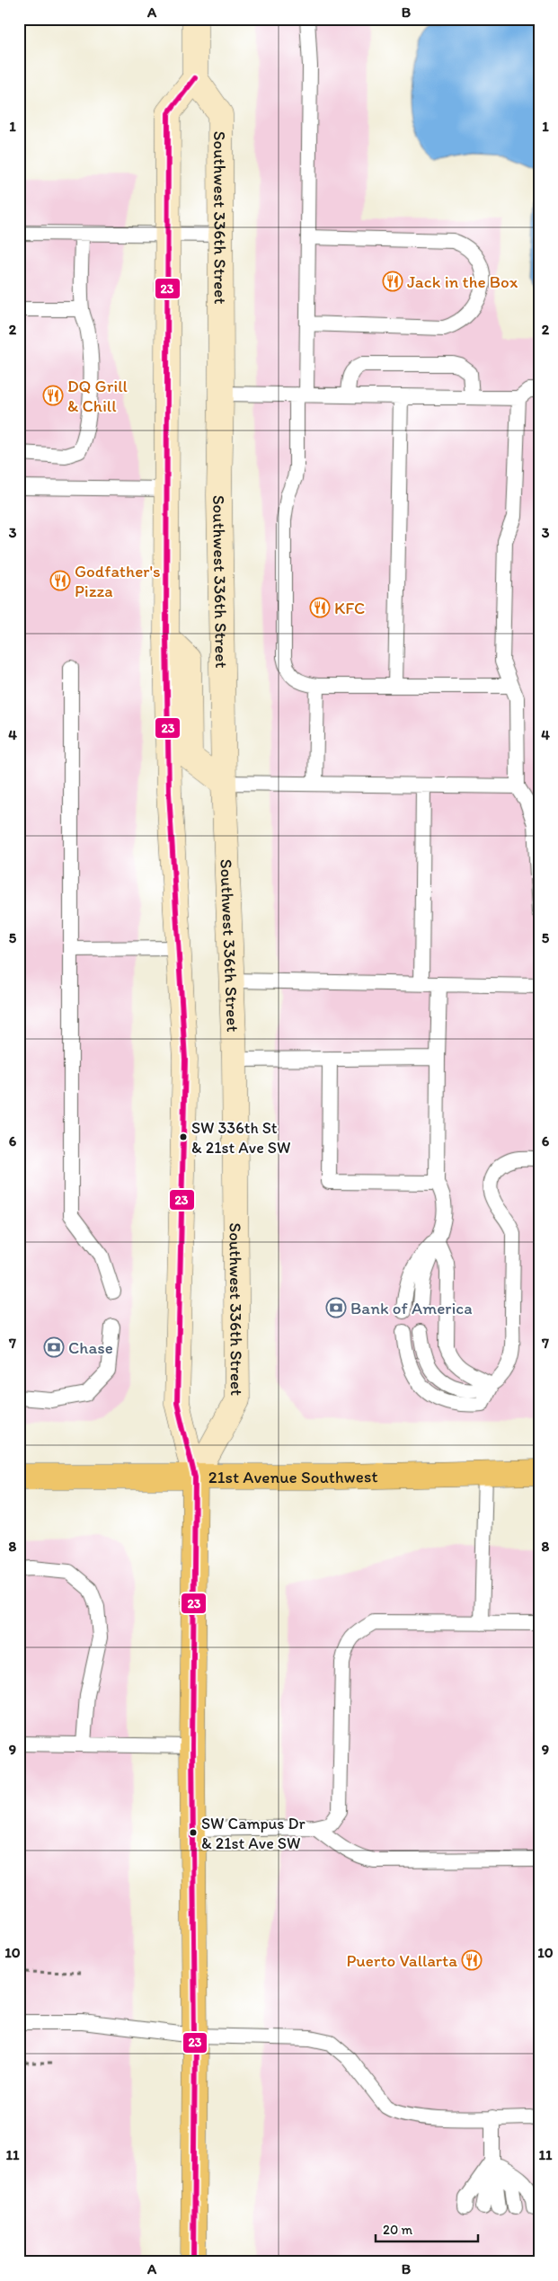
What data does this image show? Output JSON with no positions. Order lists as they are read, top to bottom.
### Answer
{
  "streets": {
    "main road": ["Southwest 336th Street", "21st Avenue Southwest"]
  },
  "crossings": [
    ["Southwest 336th Street", "21st Avenue Southwest"]
  ],
  "places": {
    "restaurant": [
      "Jack in the Box",
      "DQ Grill & Chill",
      "Godfather's Pizza",
      "KFC",
      "Puerto Vallarta"
    ],
    "other": ["SW 336th St & 21st Ave SW", "SW Campus Dr & 21st Ave SW"],
    "bank": ["Bank of America", "Chase"]
  },
  "lines": ["transit line 23"],
  "scale_bar": "20 m",
  "grid": {
    "columns": ["A", "B"],
    "rows": [
      "1",
      "2",
      "3",
      "4",
      "5",
      "6",
      "7",
      "8",
      "9",
      "10",
      "11"
    ]
  }
}
